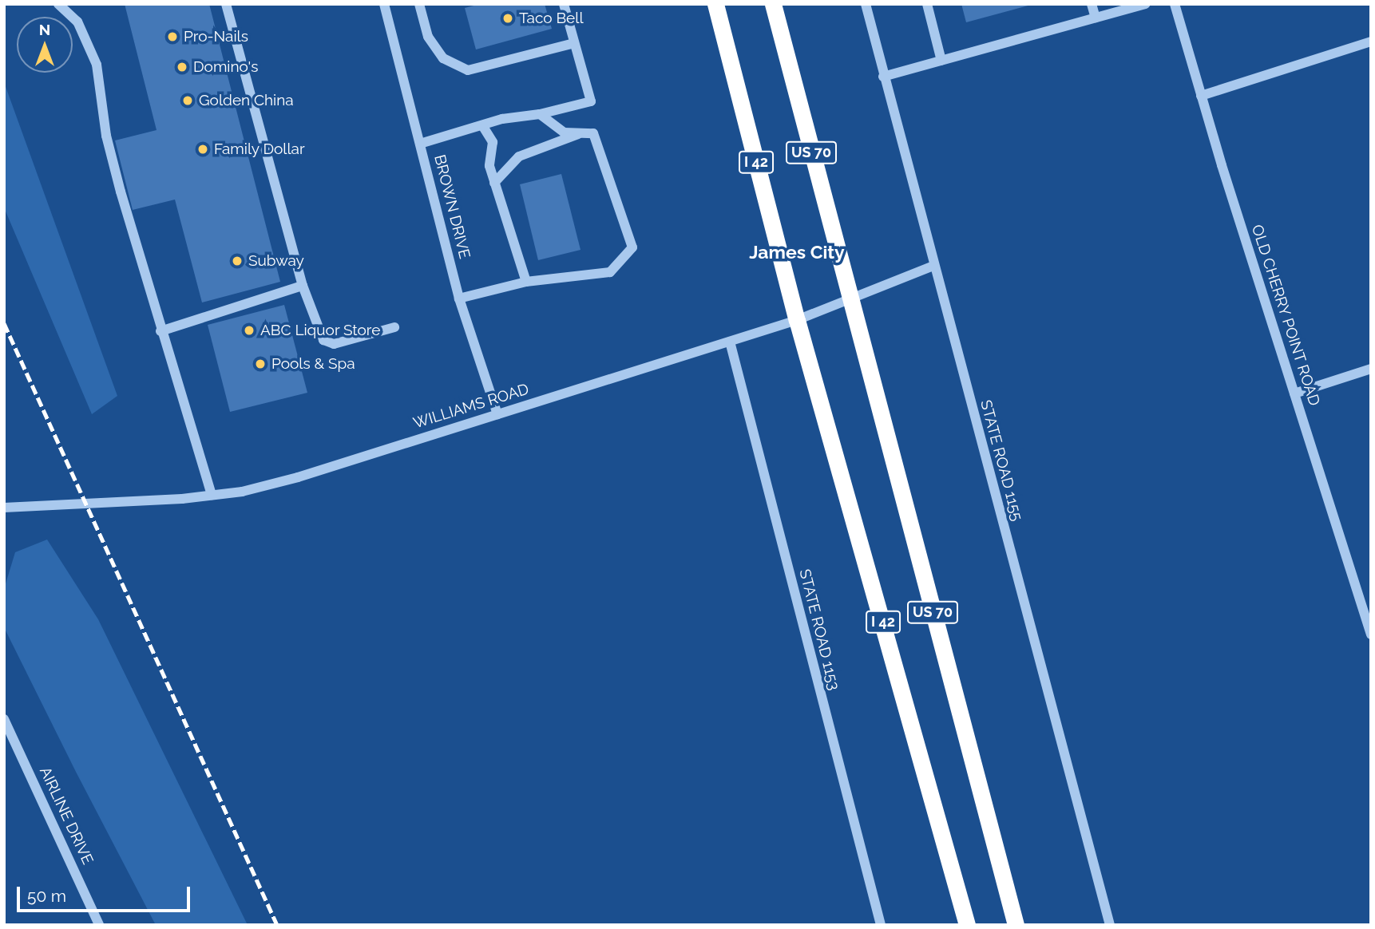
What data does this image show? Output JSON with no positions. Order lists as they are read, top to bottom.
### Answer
{
  "streets": {
    "highway": ["US 70", "I 42"],
    "street": [
      "BROWN DRIVE",
      "OLD CHERRY POINT ROAD",
      "WILLIAMS ROAD",
      "STATE ROAD 1155",
      "STATE ROAD 1153",
      "AIRLINE DRIVE"
    ]
  },
  "crossings": [
    ["US 70", "WILLIAMS ROAD"],
    ["I 42", "WILLIAMS ROAD"],
    ["BROWN DRIVE", "WILLIAMS ROAD"],
    ["WILLIAMS ROAD", "STATE ROAD 1155"],
    ["WILLIAMS ROAD", "STATE ROAD 1153"]
  ],
  "districts": ["James City"],
  "places": [
    "Taco Bell",
    "Pro-Nails",
    "Domino's",
    "Golden China",
    "Family Dollar",
    "Subway",
    "ABC Liquor Store",
    "Pools & Spa"
  ],
  "scale_bar": "50 m",
  "north": "top"
}
